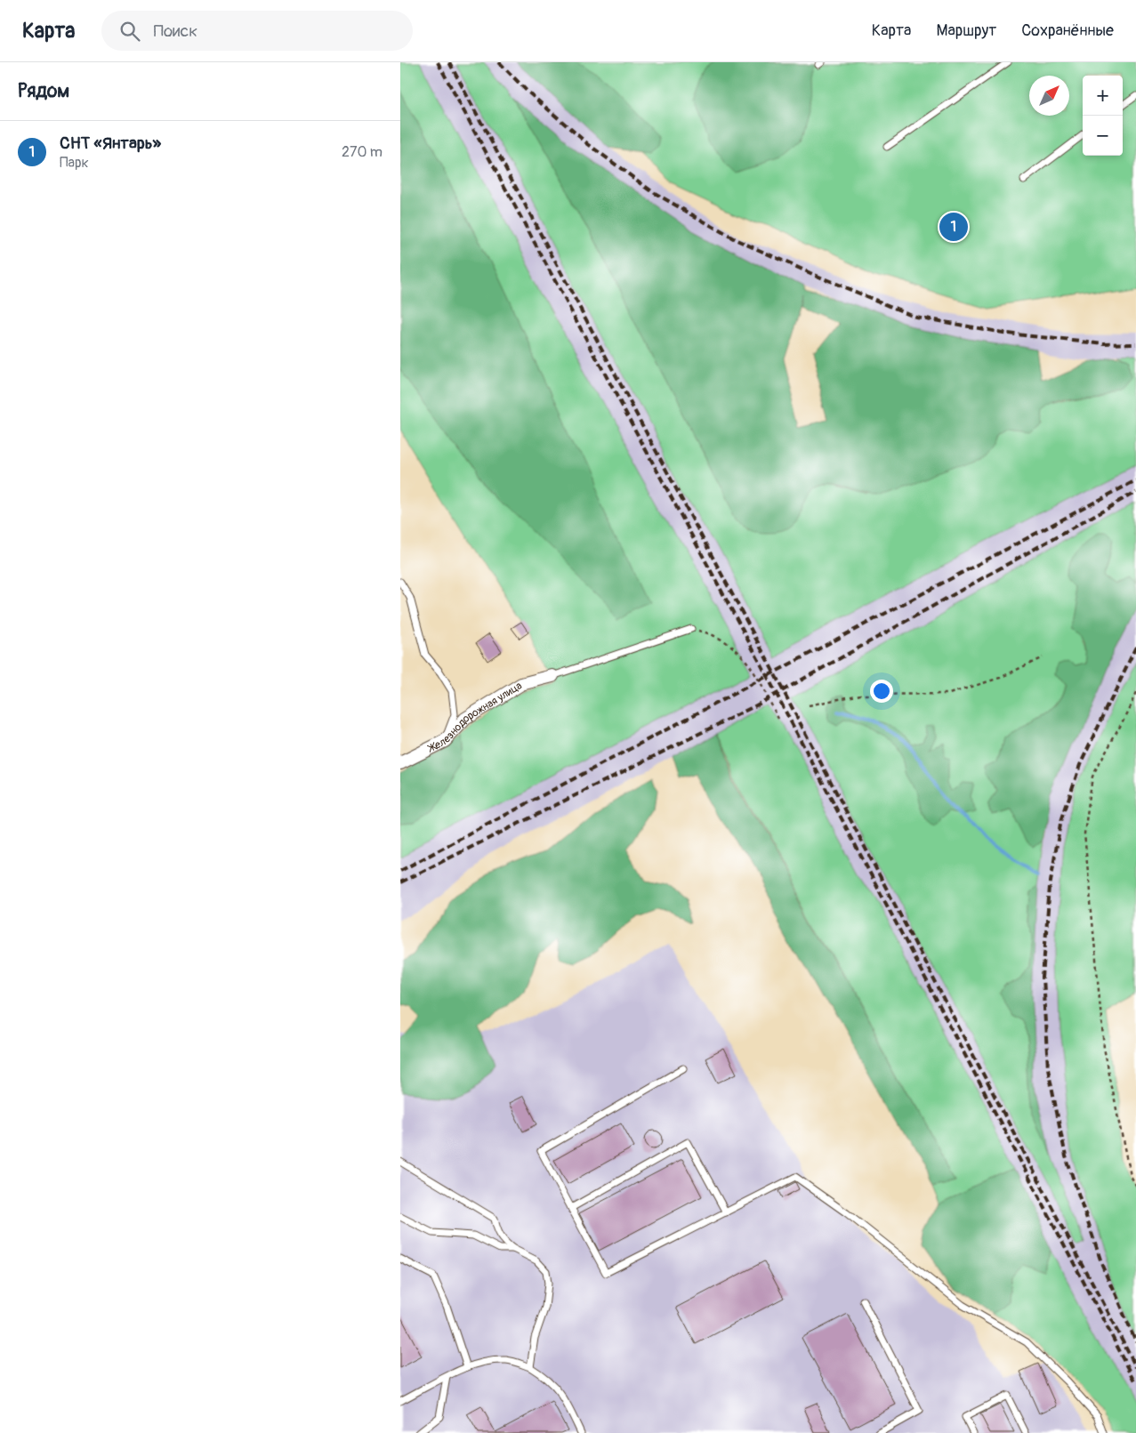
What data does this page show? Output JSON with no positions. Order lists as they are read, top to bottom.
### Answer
{
  "streets": {
    "street": ["Железнодорожная улица"]
  },
  "north": "top right",
  "page": {
    "header": "Карта",
    "search": "Поиск",
    "nav": ["Карта", "Маршрут", "Сохранённые"],
    "heading": "Рядом",
    "map_buttons": ["+", "−"],
    "list": [
      {
        "mark": "1",
        "name": "СНТ «Янтарь»",
        "note": "Парк",
        "value": "270 m"
      }
    ],
    "pins": "1"
  }
}
